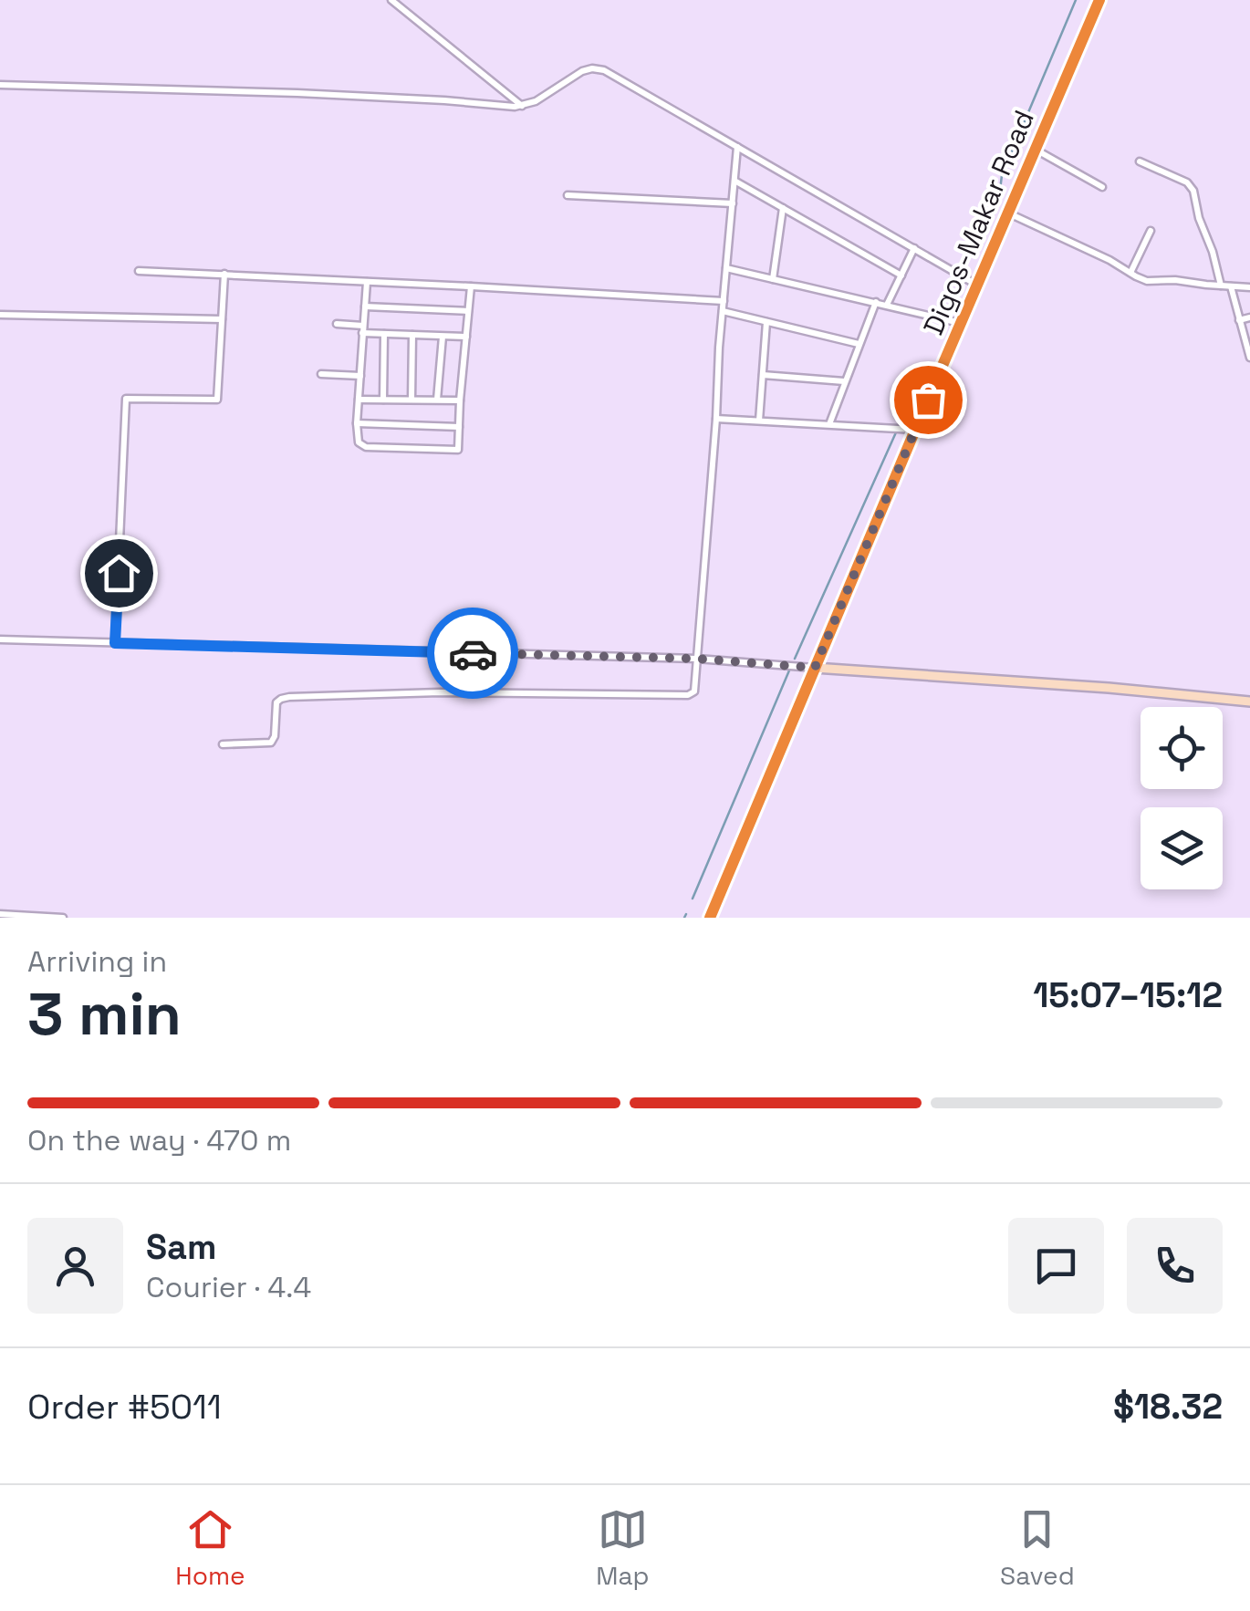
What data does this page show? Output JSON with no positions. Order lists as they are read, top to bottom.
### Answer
{
  "streets": {
    "highway": ["Digos-Makar Road"]
  },
  "page": {
    "heading": ["3 min", "Arriving in", "15:07–15:12"],
    "panel": [
      "Sam",
      "Courier · 4.4",
      "Order #5011",
      "$18.32"
    ],
    "bar": "On the way · 470 m",
    "tabs": ["Home", "Map", "Saved"]
  }
}
